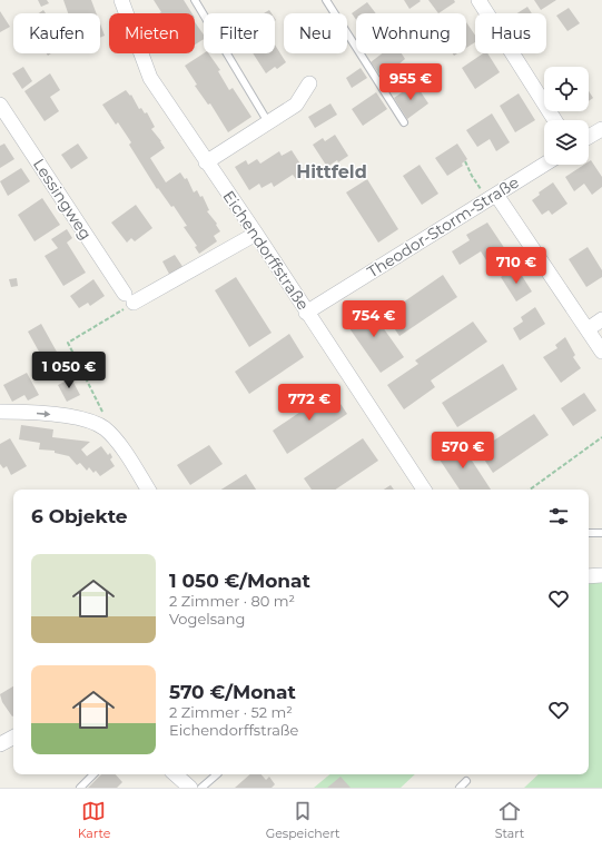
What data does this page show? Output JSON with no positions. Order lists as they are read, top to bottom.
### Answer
{
  "streets": {
    "street": ["Lessingweg", "Theodor-Storm-Straße", "Eichendorffstraße"]
  },
  "crossings": [
    ["Theodor-Storm-Straße", "Eichendorffstraße"]
  ],
  "districts": ["Hittfeld"],
  "page": {
    "chip": [
      "Kaufen",
      "Mieten",
      "Filter",
      "Neu",
      "Wohnung",
      "Haus"
    ],
    "price": [
      "955 €",
      "710 €",
      "754 €",
      "1 050 €",
      "772 €",
      "570 €"
    ],
    "heading": "6 Objekte",
    "list": [
      {
        "name": "1 050 €/Monat",
        "note": "2 Zimmer · 80 m² · Vogelsang"
      },
      {
        "name": "570 €/Monat",
        "note": "2 Zimmer · 52 m² · Eichendorffstraße"
      }
    ],
    "tabs": ["Karte", "Gespeichert", "Start"]
  }
}
